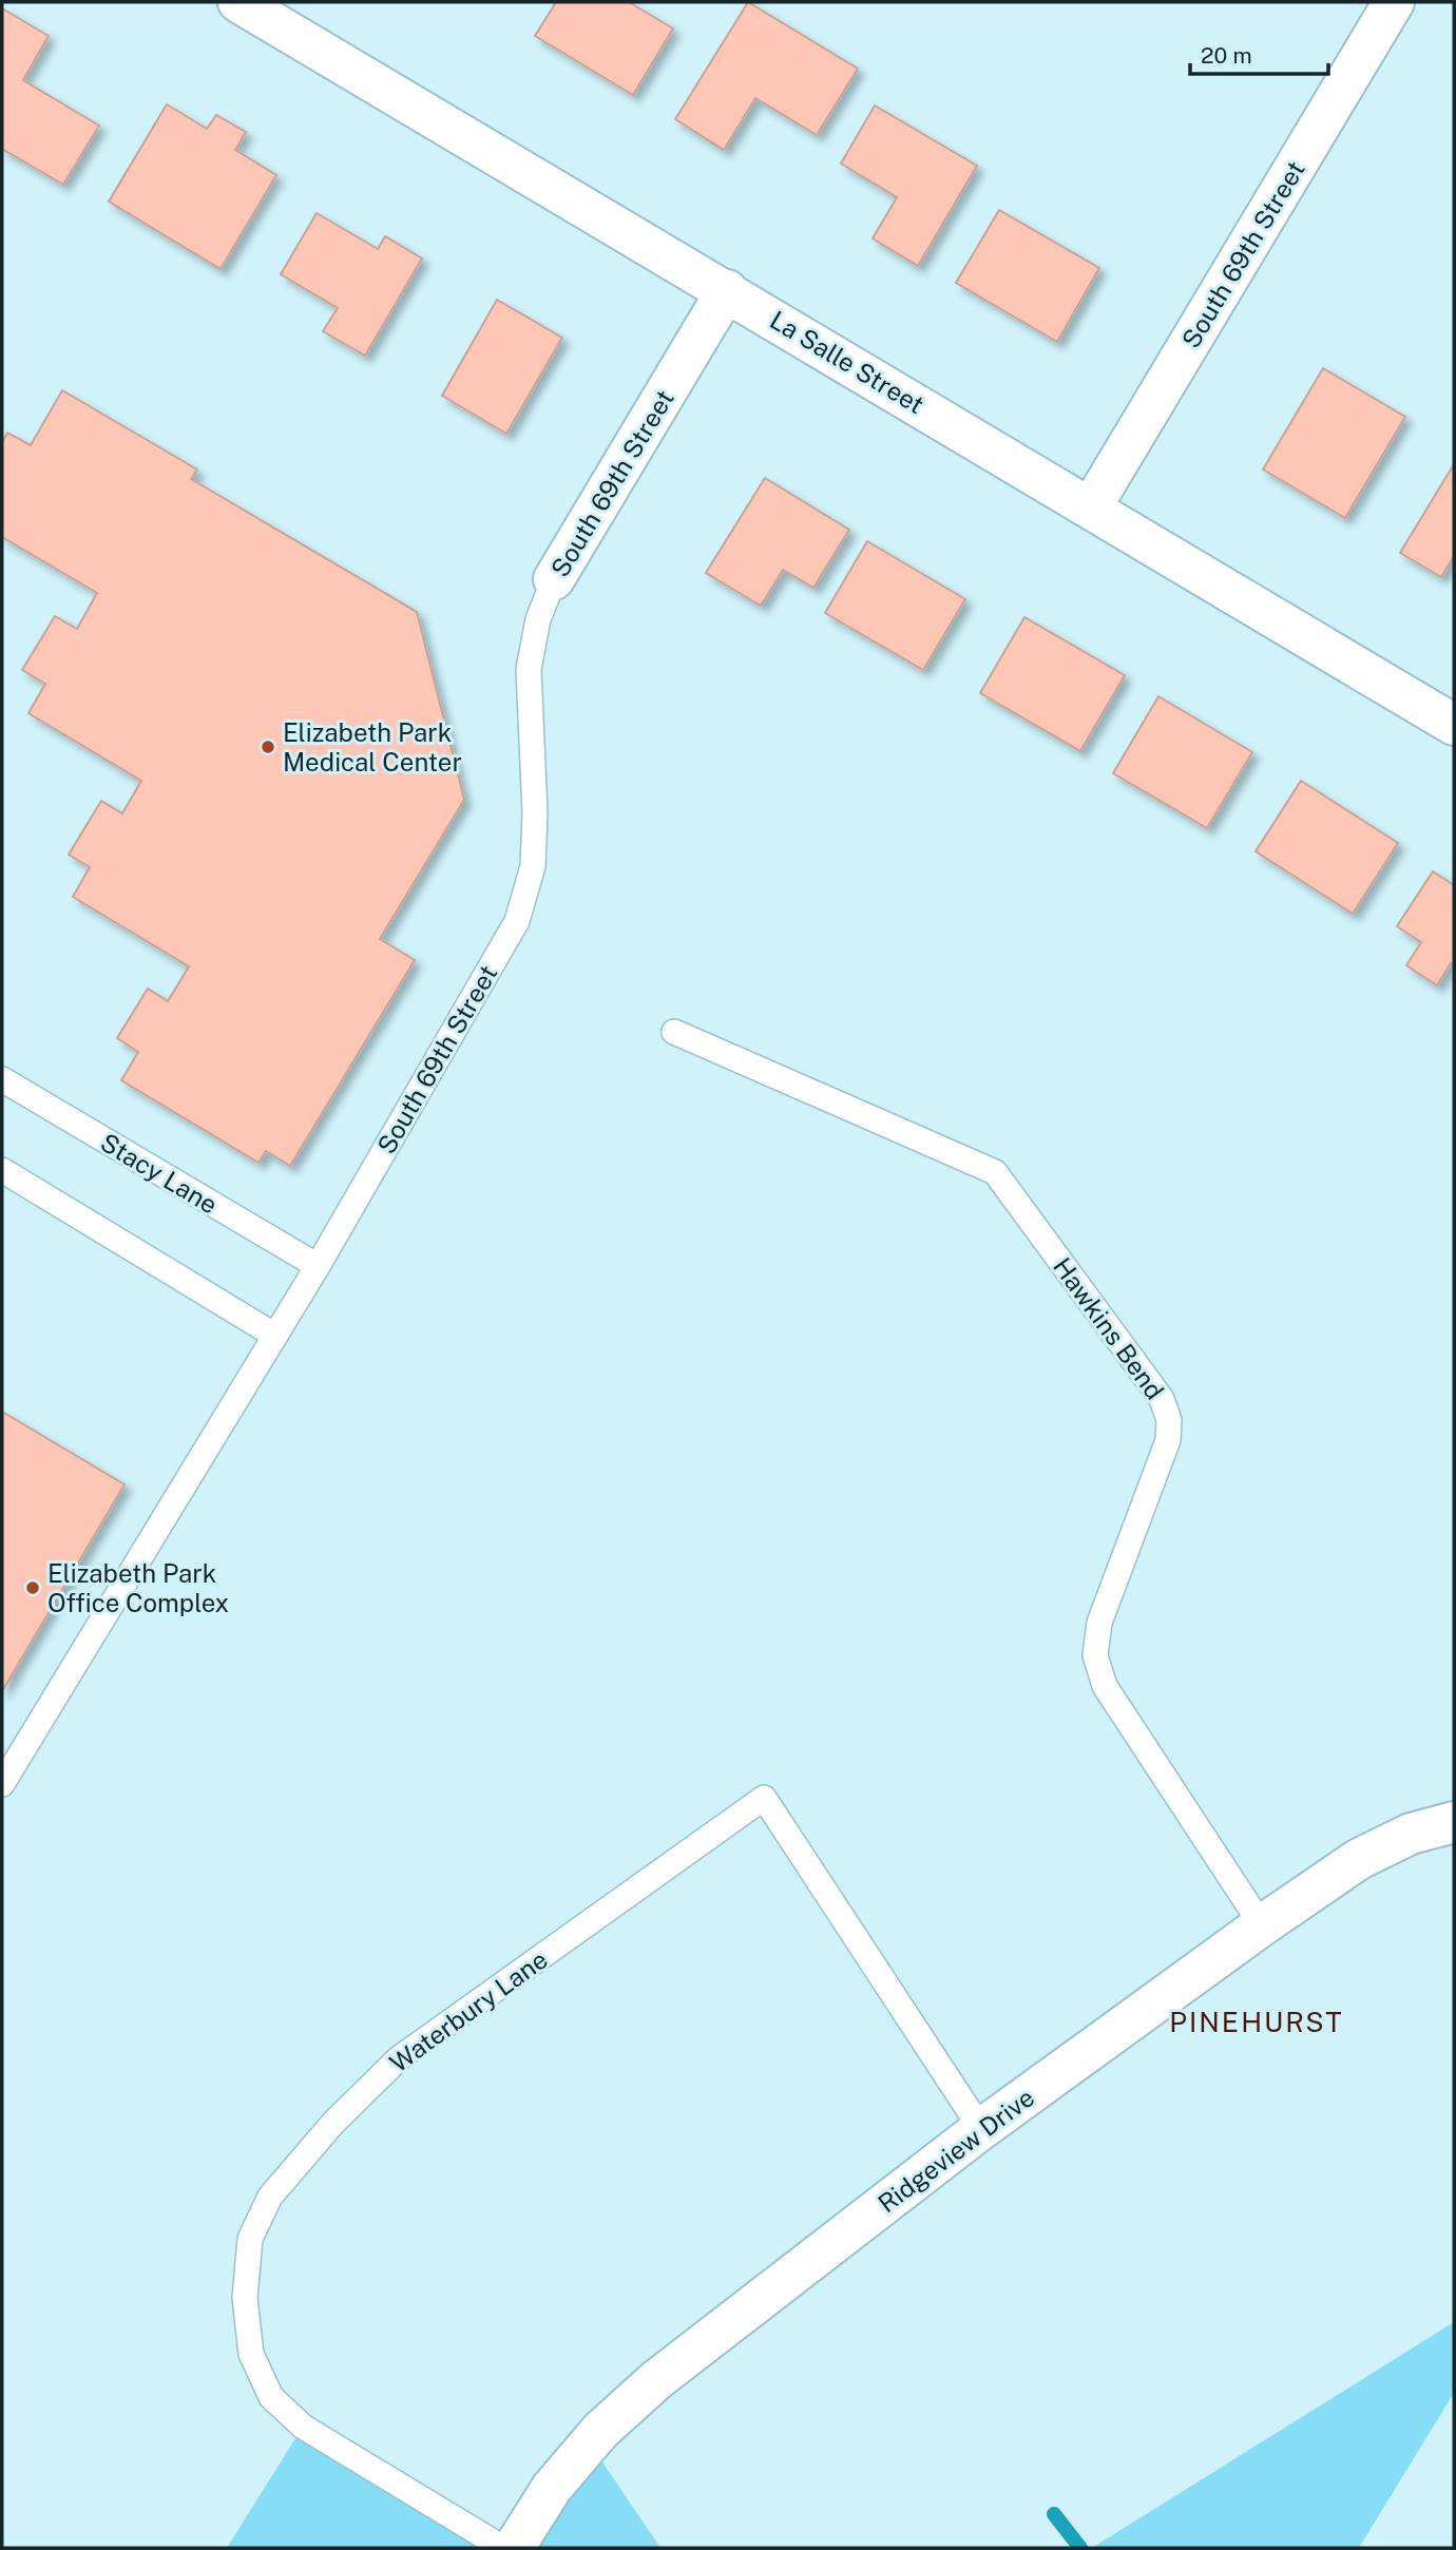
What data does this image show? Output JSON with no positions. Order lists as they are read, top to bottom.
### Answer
{
  "streets": {
    "street": ["South 69th Street", "La Salle Street", "Ridgeview Drive"],
    "lane": ["Stacy Lane", "Hawkins Bend", "Waterbury Lane"]
  },
  "crossings": [
    ["South 69th Street", "La Salle Street"],
    ["South 69th Street", "Stacy Lane"],
    ["Hawkins Bend", "Ridgeview Drive"],
    ["Waterbury Lane", "Ridgeview Drive"]
  ],
  "districts": ["PINEHURST"],
  "places": ["Elizabeth Park Medical Center", "Elizabeth Park Office Complex"],
  "scale_bar": "20 m"
}
